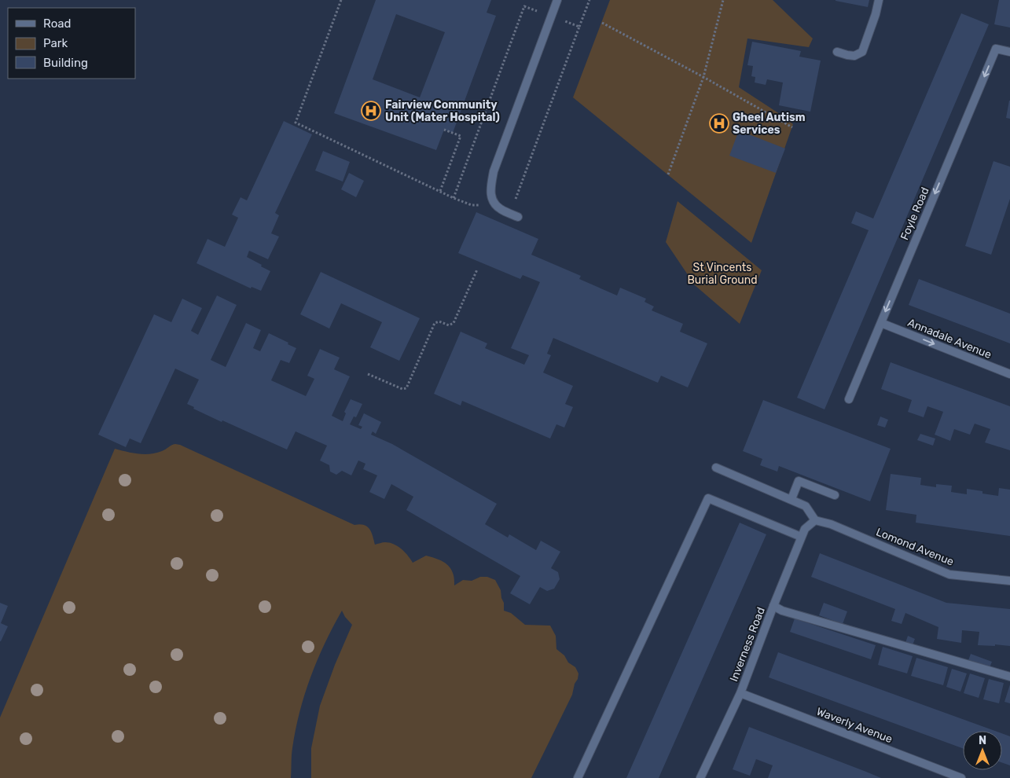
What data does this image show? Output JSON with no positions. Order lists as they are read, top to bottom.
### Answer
{
  "streets": {
    "street": [
      "Foyle Road",
      "Annadale Avenue",
      "Lomond Avenue",
      "Inverness Road",
      "Waverly Avenue"
    ]
  },
  "crossings": [
    ["Foyle Road", "Annadale Avenue"],
    ["Lomond Avenue", "Inverness Road"],
    ["Inverness Road", "Waverly Avenue"]
  ],
  "one_way": ["Foyle Road", "Annadale Avenue"],
  "parks": ["St Vincents Burial Ground"],
  "places": {
    "hospital": ["Fairview Community Unit (Mater Hospital)", "Gheel Autism Services"]
  },
  "legend": ["Road", "Park", "Building"],
  "north": "top"
}
